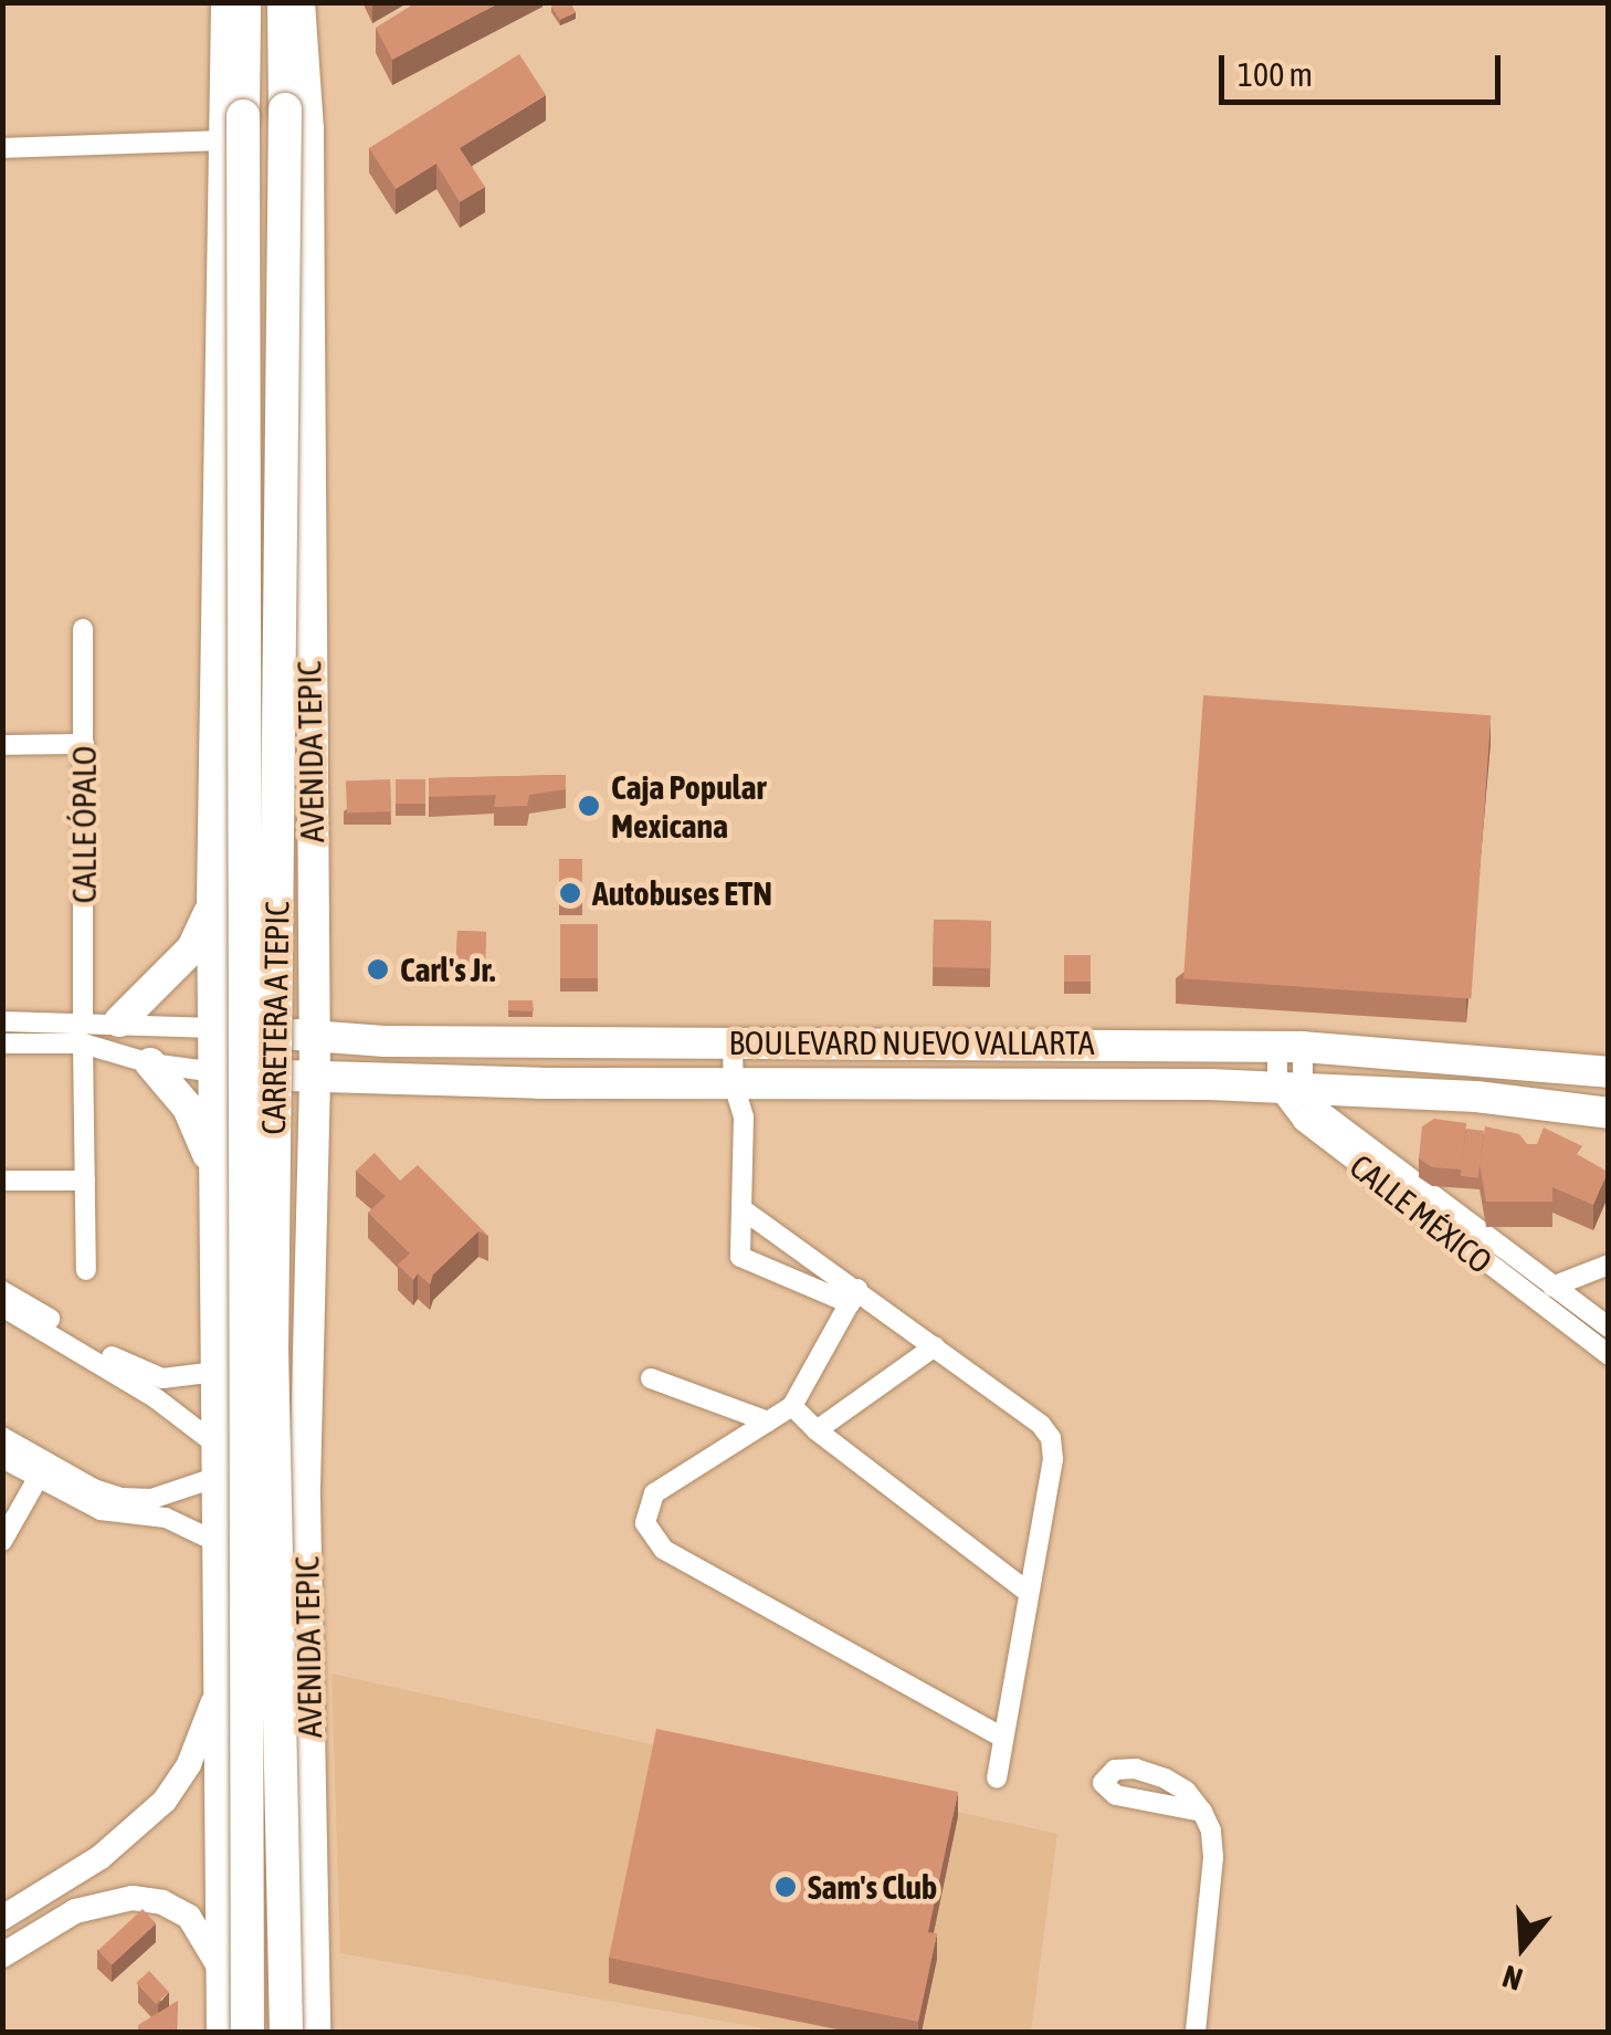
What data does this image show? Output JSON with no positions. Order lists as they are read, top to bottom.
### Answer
{
  "streets": {
    "highway": ["CARRETERA A TEPIC"],
    "main road": ["AVENIDA TEPIC", "BOULEVARD NUEVO VALLARTA"],
    "street": ["CALLE ÓPALO", "CALLE MÉXICO"]
  },
  "crossings": [
    ["AVENIDA TEPIC", "BOULEVARD NUEVO VALLARTA"],
    ["BOULEVARD NUEVO VALLARTA", "CALLE MÉXICO"]
  ],
  "places": [
    "Caja Popular Mexicana",
    "Autobuses ETN",
    "Carl's Jr.",
    "Sam's Club"
  ],
  "scale_bar": "100 m",
  "north": "bottom"
}
